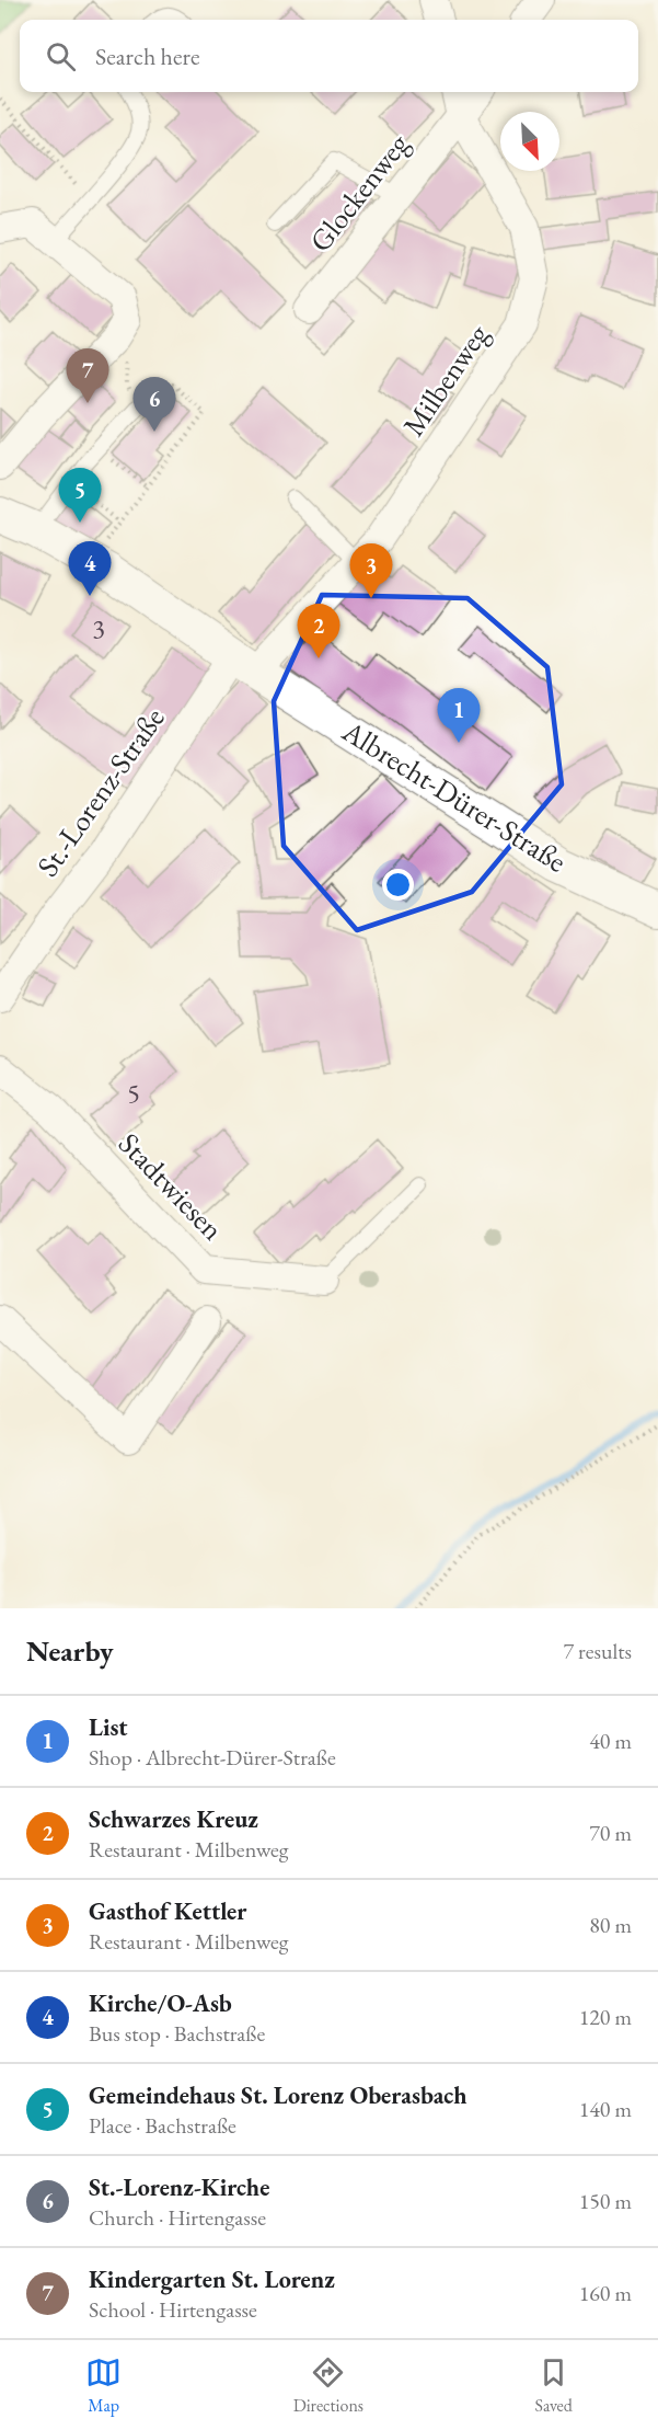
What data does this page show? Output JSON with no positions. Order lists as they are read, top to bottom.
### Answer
{
  "streets": {
    "street": [
      "Glockenweg",
      "Milbenweg",
      "St.-Lorenz-Straße",
      "Albrecht-Dürer-Straße",
      "Stadtwiesen"
    ]
  },
  "crossings": [
    ["Glockenweg", "Milbenweg"],
    ["Milbenweg", "St.-Lorenz-Straße"],
    ["Milbenweg", "Albrecht-Dürer-Straße"],
    ["St.-Lorenz-Straße", "Albrecht-Dürer-Straße"]
  ],
  "house_numbers": ["3", "5"],
  "north": "bottom right",
  "page": {
    "search": "Search here",
    "pins": [
      "7",
      "6",
      "5",
      "4",
      "3",
      "2",
      "1"
    ],
    "heading": ["Nearby", "7 results"],
    "list": [
      {
        "mark": "1",
        "name": "List",
        "note": "Shop · Albrecht-Dürer-Straße",
        "value": "40 m"
      },
      {
        "mark": "2",
        "name": "Schwarzes Kreuz",
        "note": "Restaurant · Milbenweg",
        "value": "70 m"
      },
      {
        "mark": "3",
        "name": "Gasthof Kettler",
        "note": "Restaurant · Milbenweg",
        "value": "80 m"
      },
      {
        "mark": "4",
        "name": "Kirche/O-Asb",
        "note": "Bus stop · Bachstraße",
        "value": "120 m"
      },
      {
        "mark": "5",
        "name": "Gemeindehaus St. Lorenz Oberasbach",
        "note": "Place · Bachstraße",
        "value": "140 m"
      },
      {
        "mark": "6",
        "name": "St.-Lorenz-Kirche",
        "note": "Church · Hirtengasse",
        "value": "150 m"
      },
      {
        "mark": "7",
        "name": "Kindergarten St. Lorenz",
        "note": "School · Hirtengasse",
        "value": "160 m"
      }
    ],
    "nav": ["Map", "Directions", "Saved"]
  }
}
